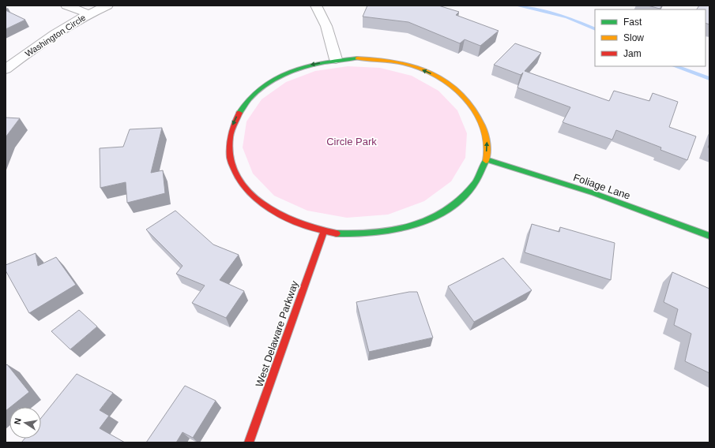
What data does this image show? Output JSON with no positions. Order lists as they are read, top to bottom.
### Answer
{
  "streets": {
    "street": ["Washington Circle", "Foliage Lane", "West Delaware Parkway"]
  },
  "parks": ["Circle Park"],
  "legend": ["Fast", "Slow", "Jam"],
  "north": "left"
}
